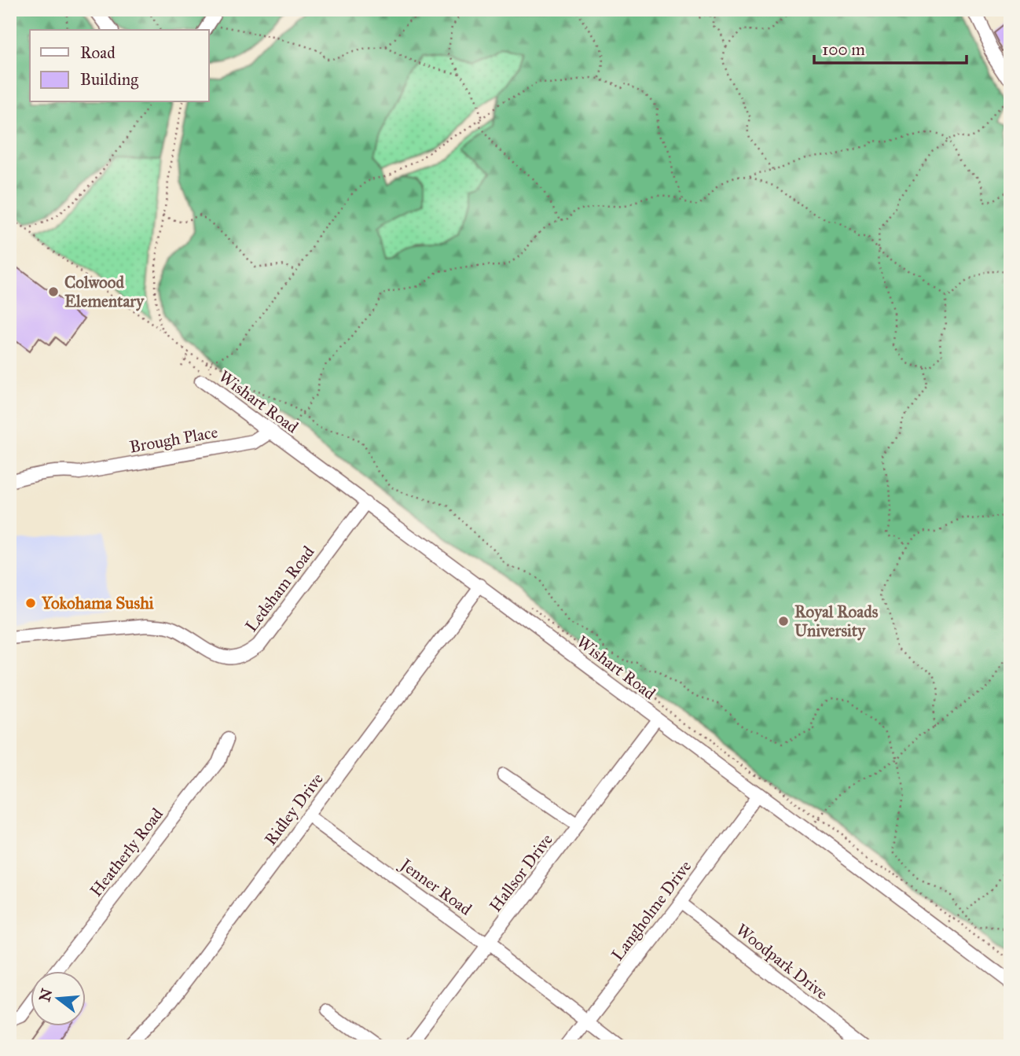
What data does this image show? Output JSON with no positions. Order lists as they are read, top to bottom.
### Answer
{
  "streets": {
    "street": [
      "Wishart Road",
      "Brough Place",
      "Ledsham Road",
      "Ridley Drive",
      "Heatherly Road",
      "Hallsor Drive",
      "Jenner Road",
      "Langholme Drive",
      "Woodpark Drive"
    ]
  },
  "crossings": [
    ["Wishart Road", "Brough Place"],
    ["Wishart Road", "Ledsham Road"],
    ["Wishart Road", "Ridley Drive"],
    ["Wishart Road", "Hallsor Drive"],
    ["Wishart Road", "Langholme Drive"],
    ["Ridley Drive", "Jenner Road"],
    ["Hallsor Drive", "Jenner Road"],
    ["Jenner Road", "Langholme Drive"],
    ["Langholme Drive", "Woodpark Drive"]
  ],
  "places": ["Colwood Elementary", "Yokohama Sushi", "Royal Roads University"],
  "legend": ["Road", "Building"],
  "scale_bar": "100 m",
  "north": "left"
}
